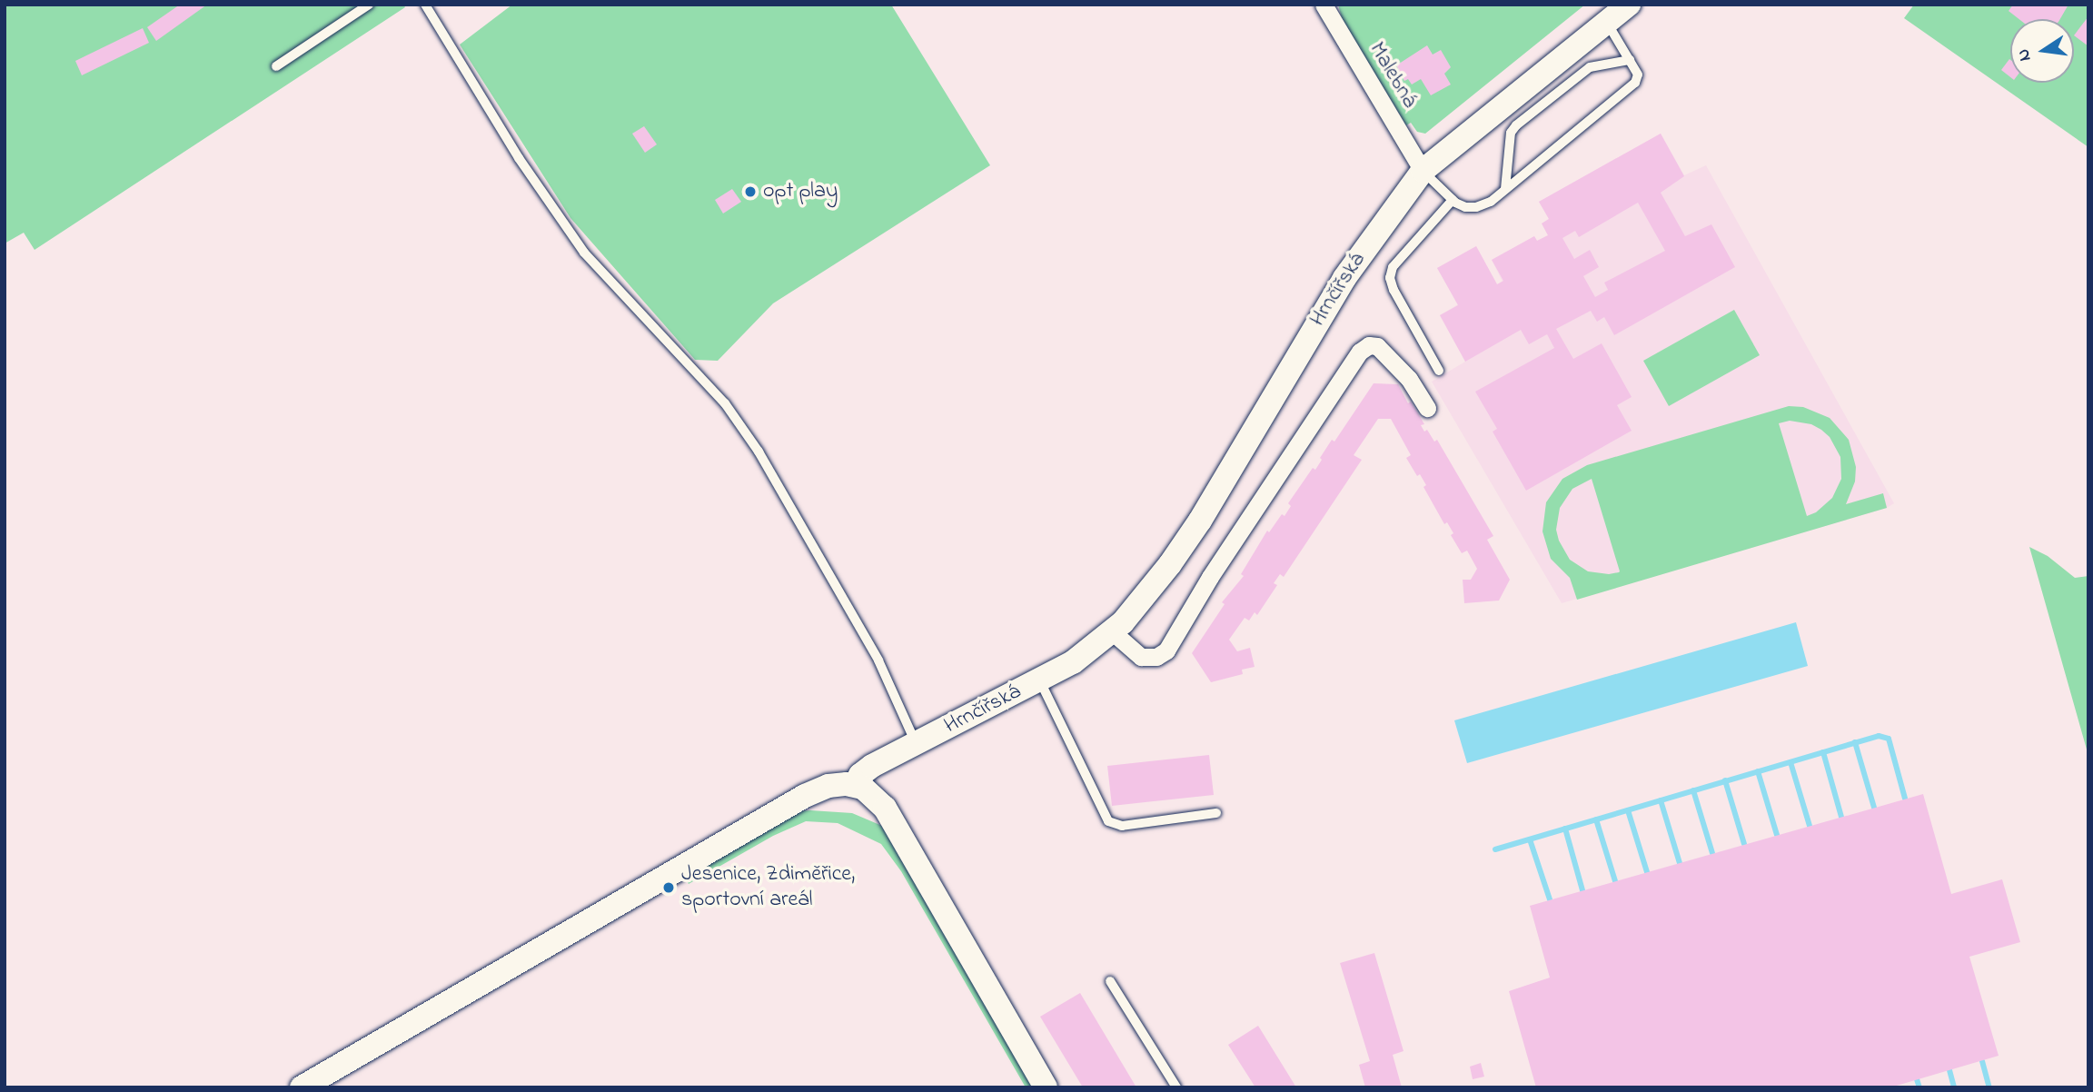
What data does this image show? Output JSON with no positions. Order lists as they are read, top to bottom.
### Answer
{
  "streets": {
    "street": ["Malebná", "Hrnčířská"]
  },
  "crossings": [
    ["Malebná", "Hrnčířská"]
  ],
  "places": ["opt play", "Jesenice, Zdiměřice, sportovní areál"],
  "north": "left"
}
